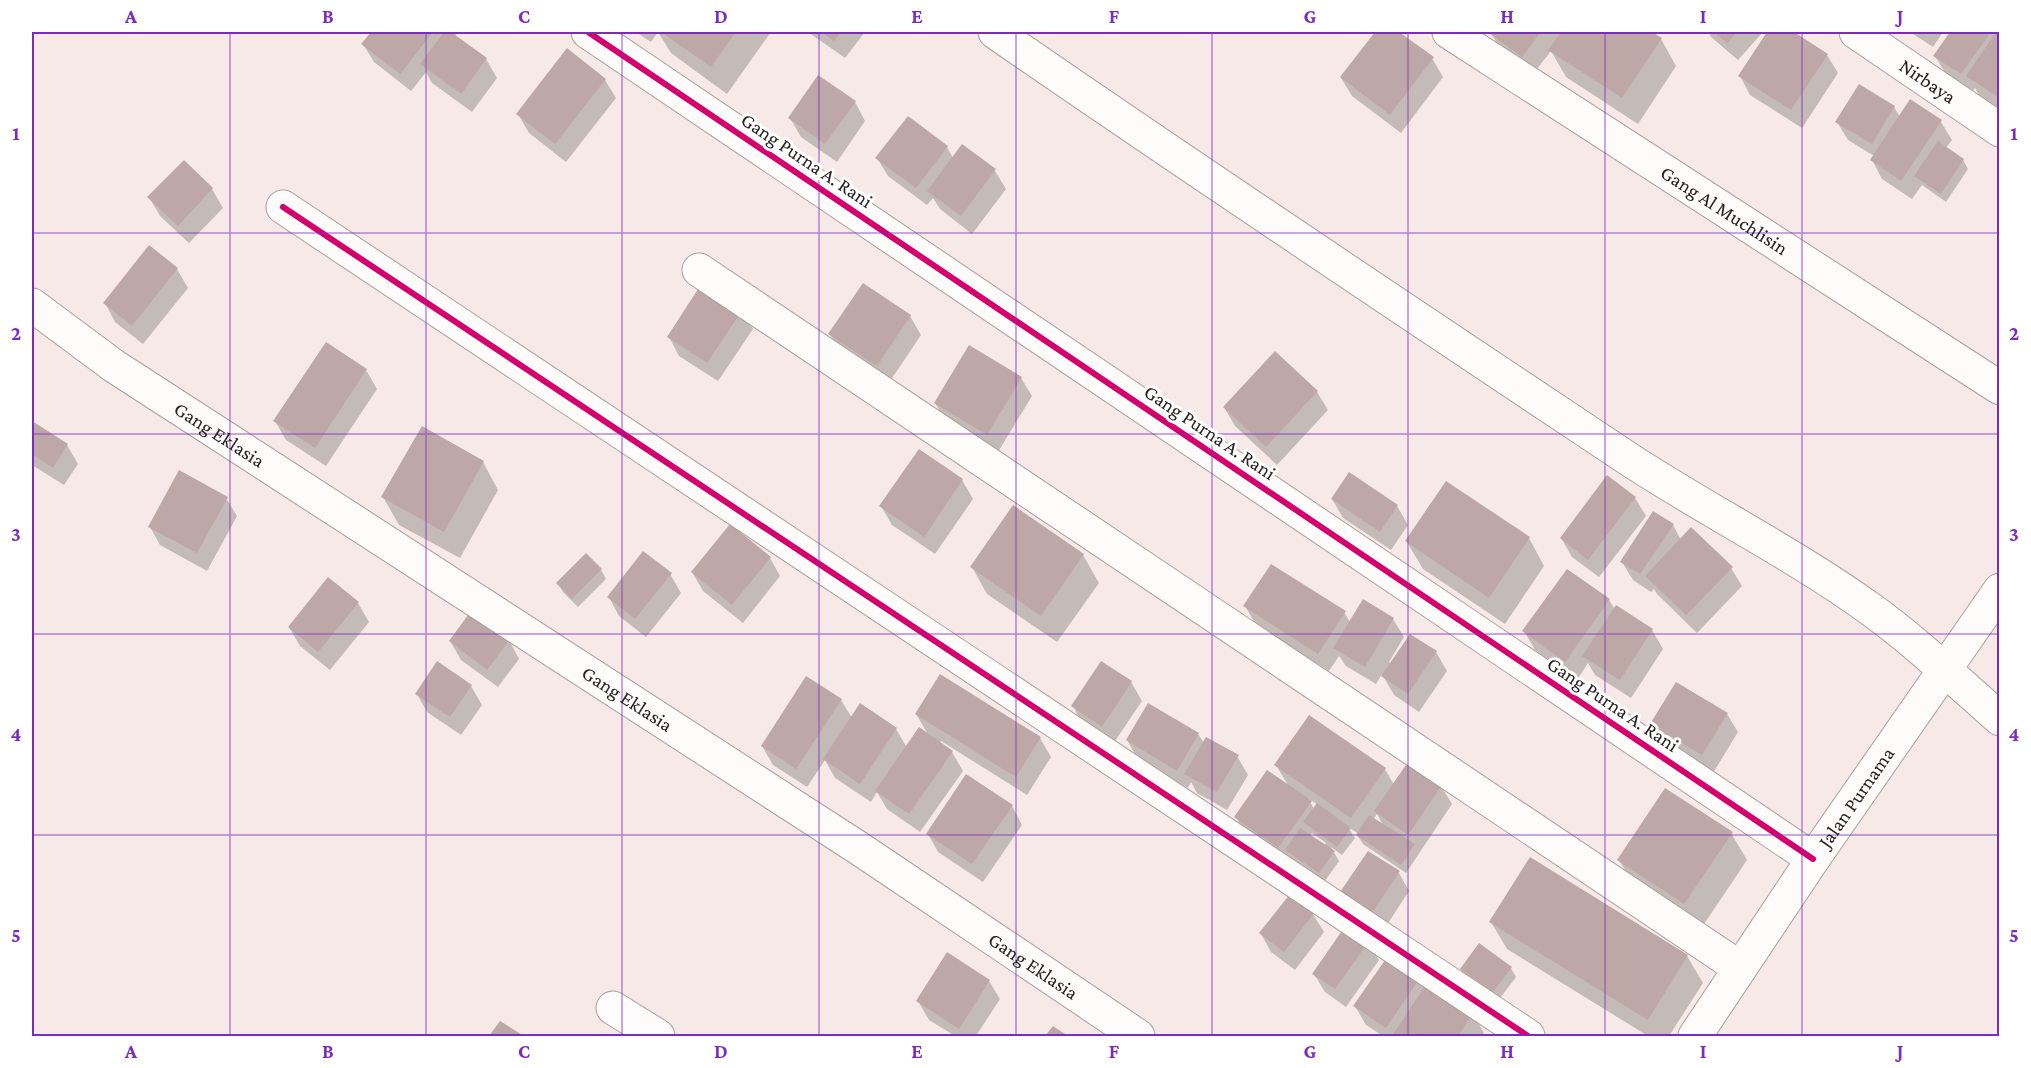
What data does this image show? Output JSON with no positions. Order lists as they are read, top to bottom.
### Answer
{
  "streets": {
    "street": [
      "Nirbaya",
      "Gang Purna A. Rani",
      "Gang Al Muchlisin",
      "Gang Eklasia",
      "Jalan Purnama"
    ]
  },
  "crossings": [
    ["Gang Purna A. Rani", "Jalan Purnama"]
  ],
  "grid": {
    "columns": [
      "A",
      "B",
      "C",
      "D",
      "E",
      "F",
      "G",
      "H",
      "I",
      "J"
    ],
    "rows": [
      "1",
      "2",
      "3",
      "4",
      "5"
    ]
  }
}
